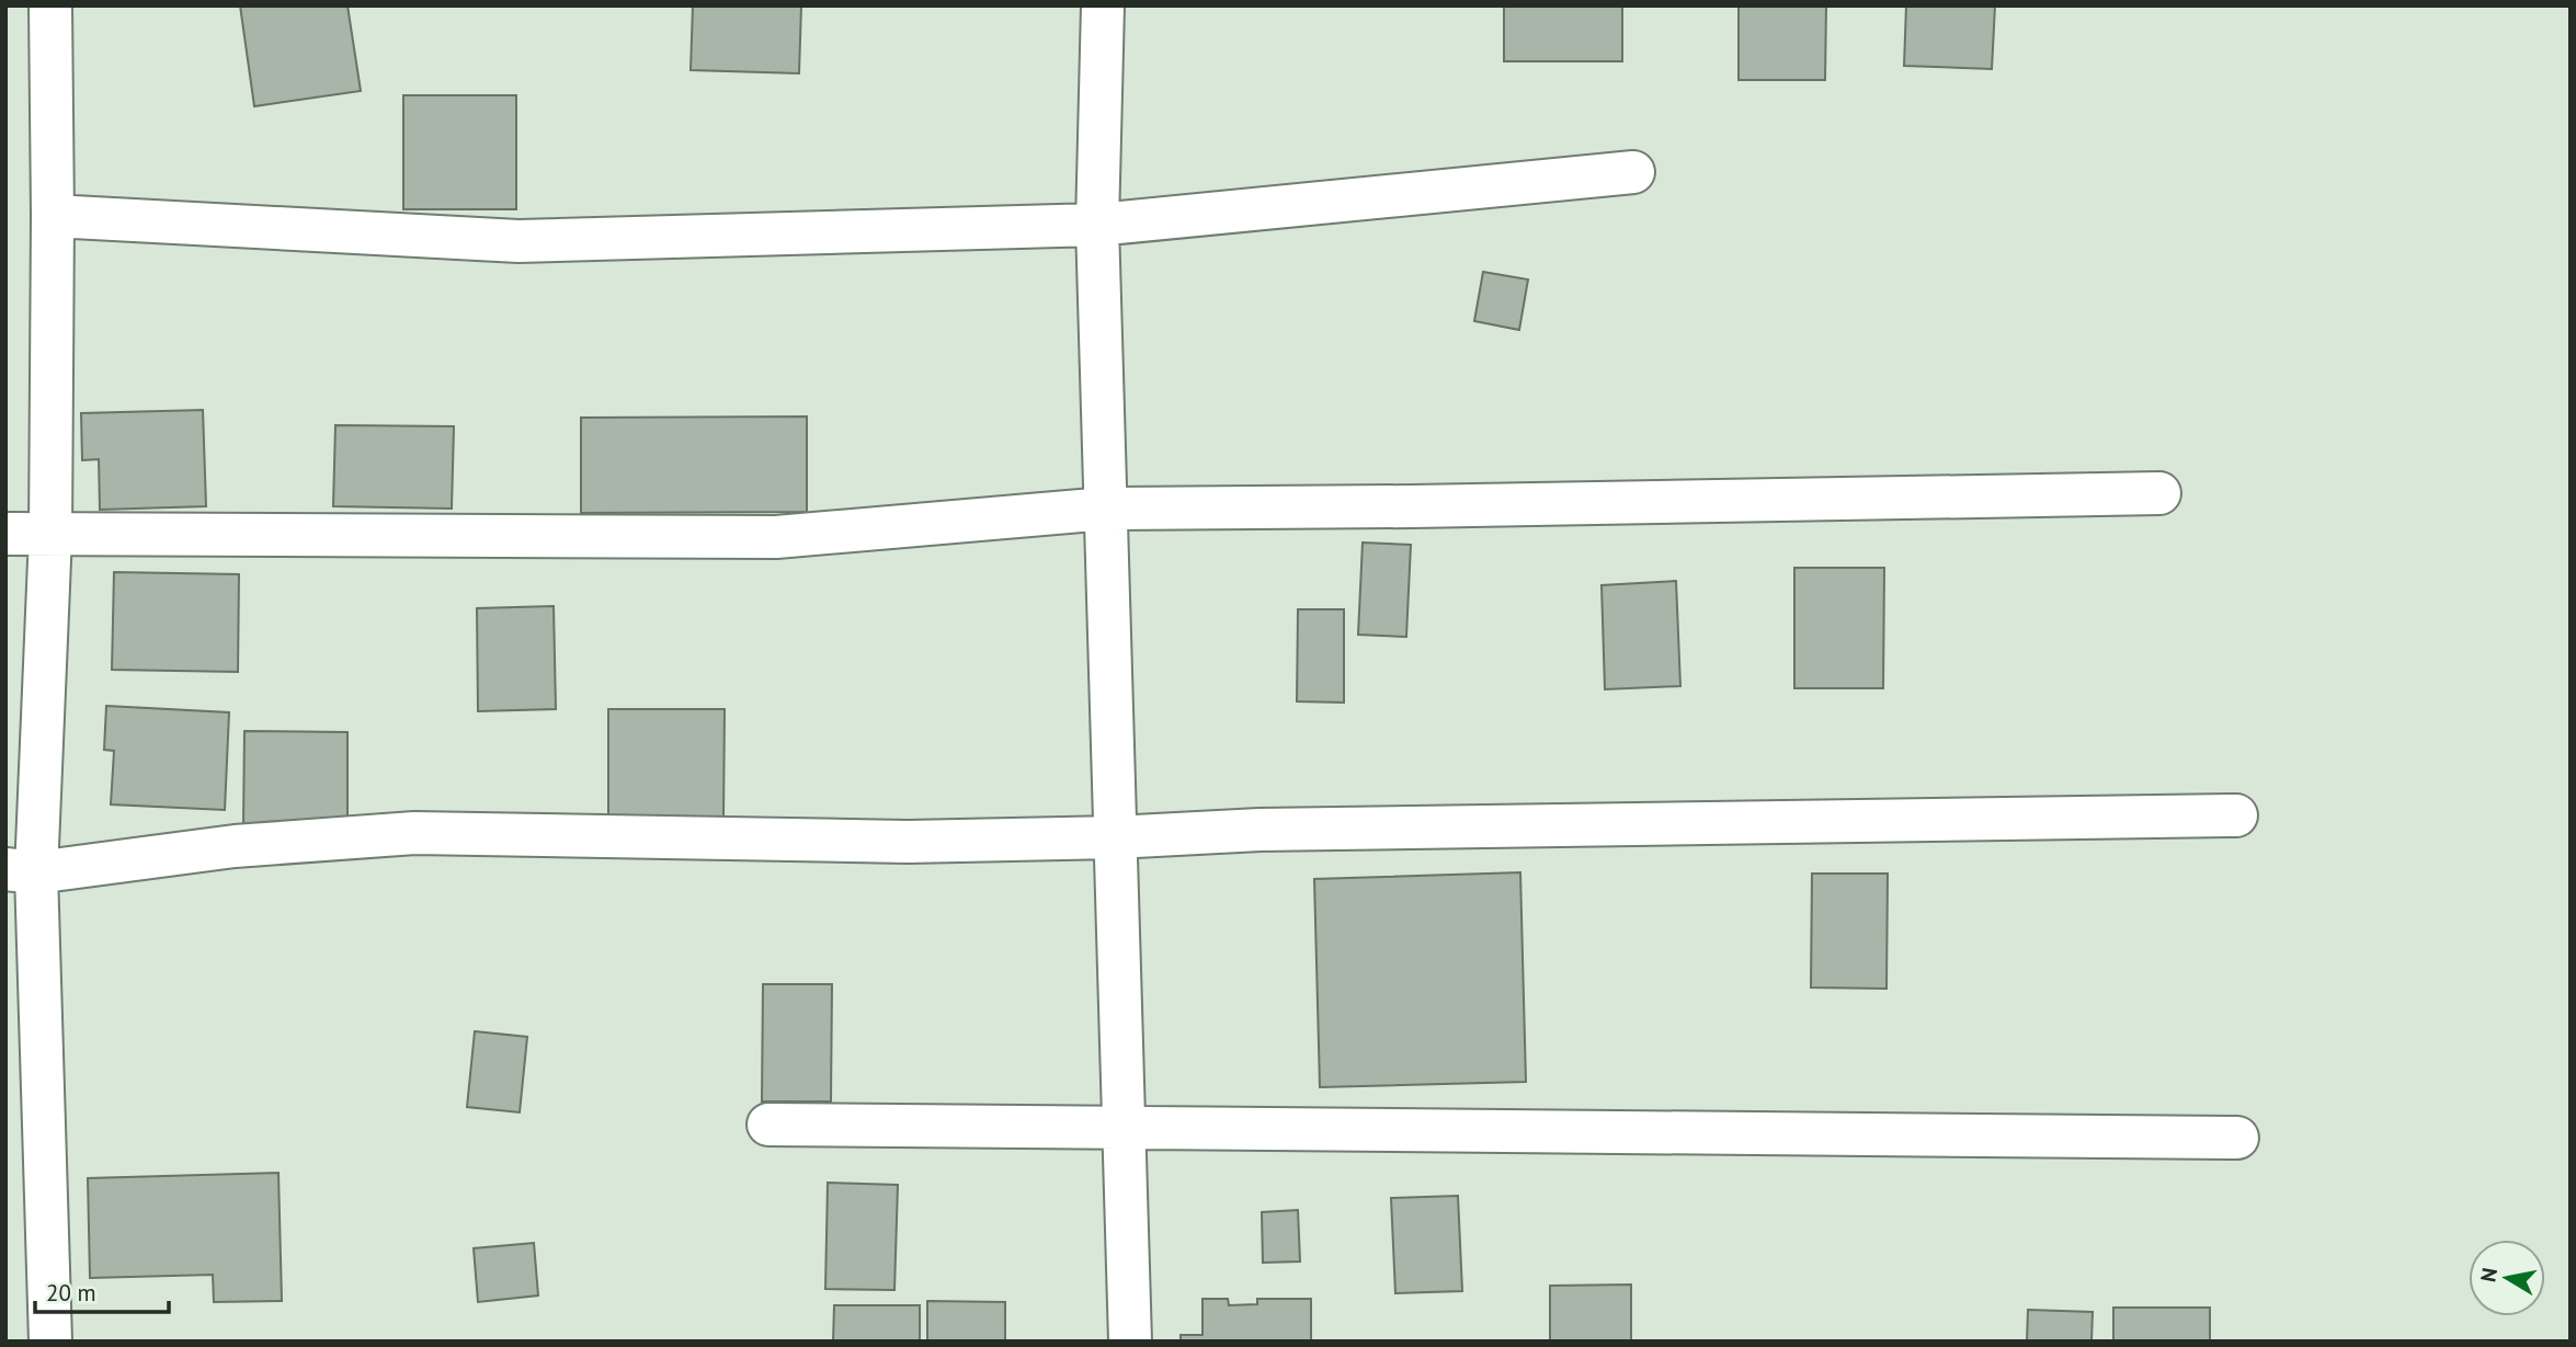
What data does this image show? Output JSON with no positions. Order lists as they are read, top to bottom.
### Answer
{
  "scale_bar": "20 m",
  "north": "left"
}
